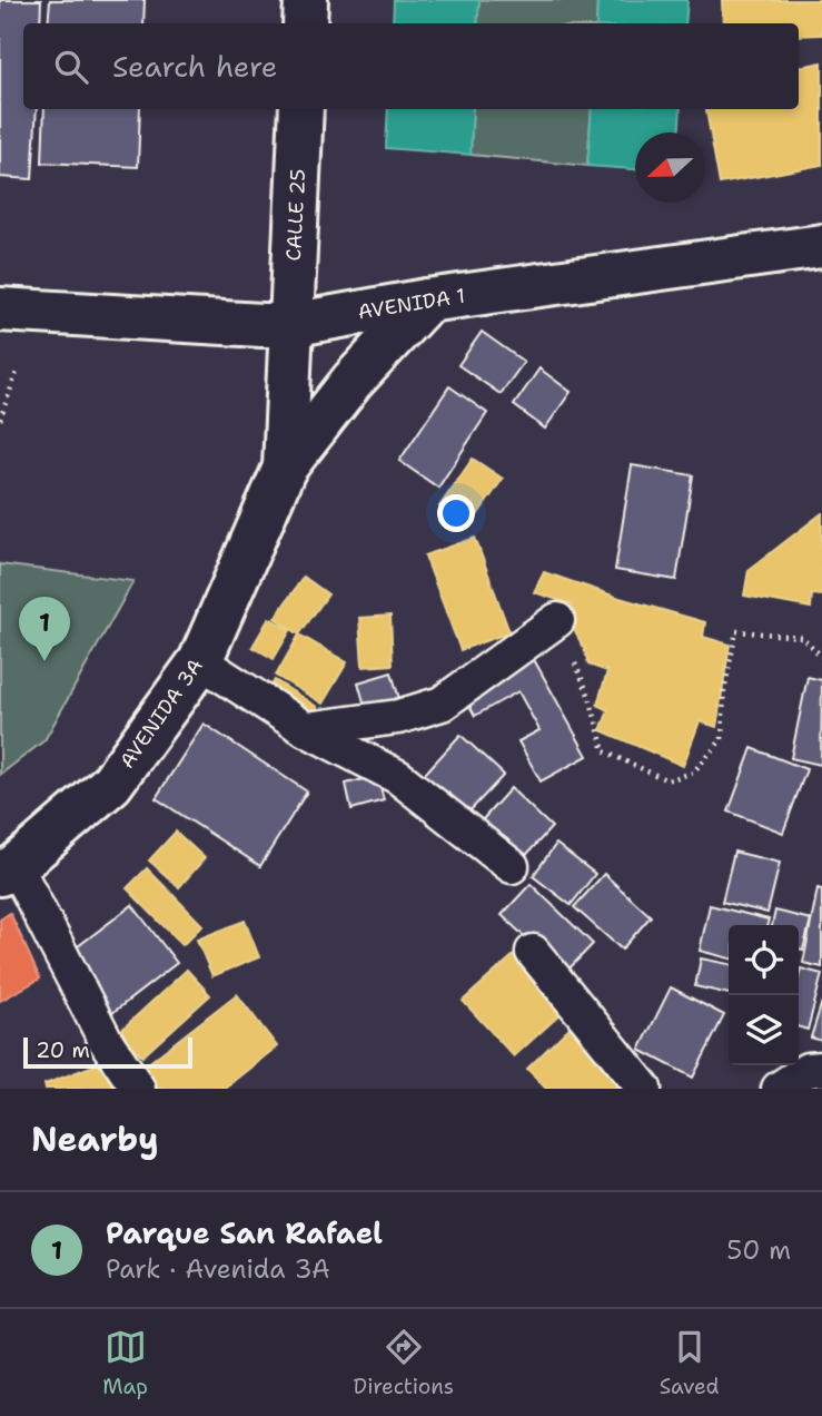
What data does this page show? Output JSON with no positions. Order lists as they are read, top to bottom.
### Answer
{
  "streets": {
    "street": ["CALLE 25", "AVENIDA 1", "AVENIDA 3A"]
  },
  "crossings": [
    ["CALLE 25", "AVENIDA 1"],
    ["CALLE 25", "AVENIDA 3A"],
    ["AVENIDA 1", "AVENIDA 3A"]
  ],
  "scale_bar": "20 m",
  "north": "left",
  "page": {
    "search": "Search here",
    "pins": "1",
    "scale": "20 m",
    "heading": "Nearby",
    "list": [
      {
        "mark": "1",
        "name": "Parque San Rafael",
        "note": "Park · Avenida 3A",
        "value": "50 m"
      }
    ],
    "nav": ["Map", "Directions", "Saved"]
  }
}
